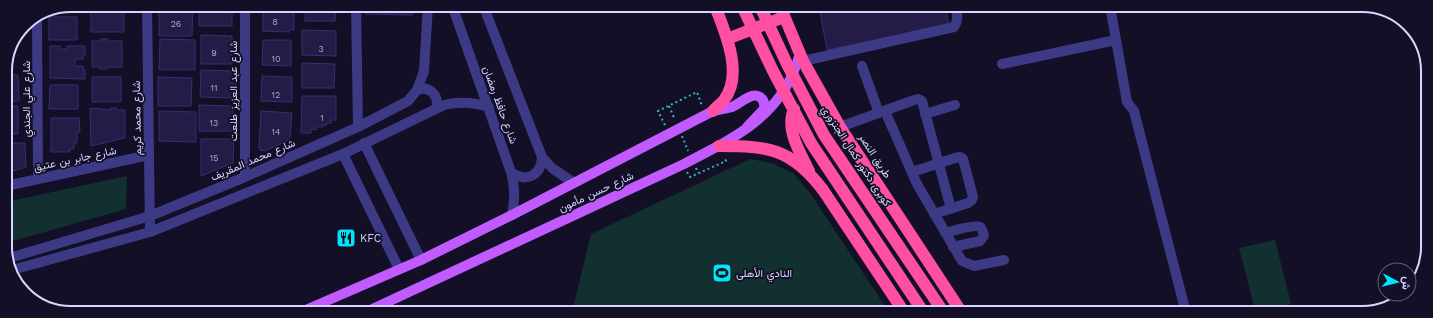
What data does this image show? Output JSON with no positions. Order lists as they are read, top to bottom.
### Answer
{
  "streets": {
    "highway": ["كوبرى دكتور كمال الجنزوري", "طريق النصر"],
    "main road": ["شارع حسن مأمون"],
    "street": [
      "شارع عبد العزيز طلعت",
      "شارع علي الجندي",
      "شارع حافظ رمضان",
      "شارع محمد كريم",
      "شارع جابر بن عتيق",
      "شارع محمد المقريف"
    ]
  },
  "crossings": [
    ["شارع عبد العزيز طلعت", "شارع محمد المقريف"],
    ["شارع علي الجندي", "شارع جابر بن عتيق"],
    ["شارع حافظ رمضان", "شارع حسن مأمون"],
    ["شارع محمد كريم", "شارع جابر بن عتيق"],
    ["شارع محمد كريم", "شارع محمد المقريف"],
    ["طريق النصر", "شارع حسن مأمون"]
  ],
  "places": {
    "restaurant": ["KFC"],
    "sports": ["النادي الأهلى"]
  },
  "house_numbers": [
    "8",
    "26",
    "3",
    "9",
    "10",
    "11",
    "12",
    "1",
    "13",
    "14",
    "15"
  ],
  "north": "right"
}
